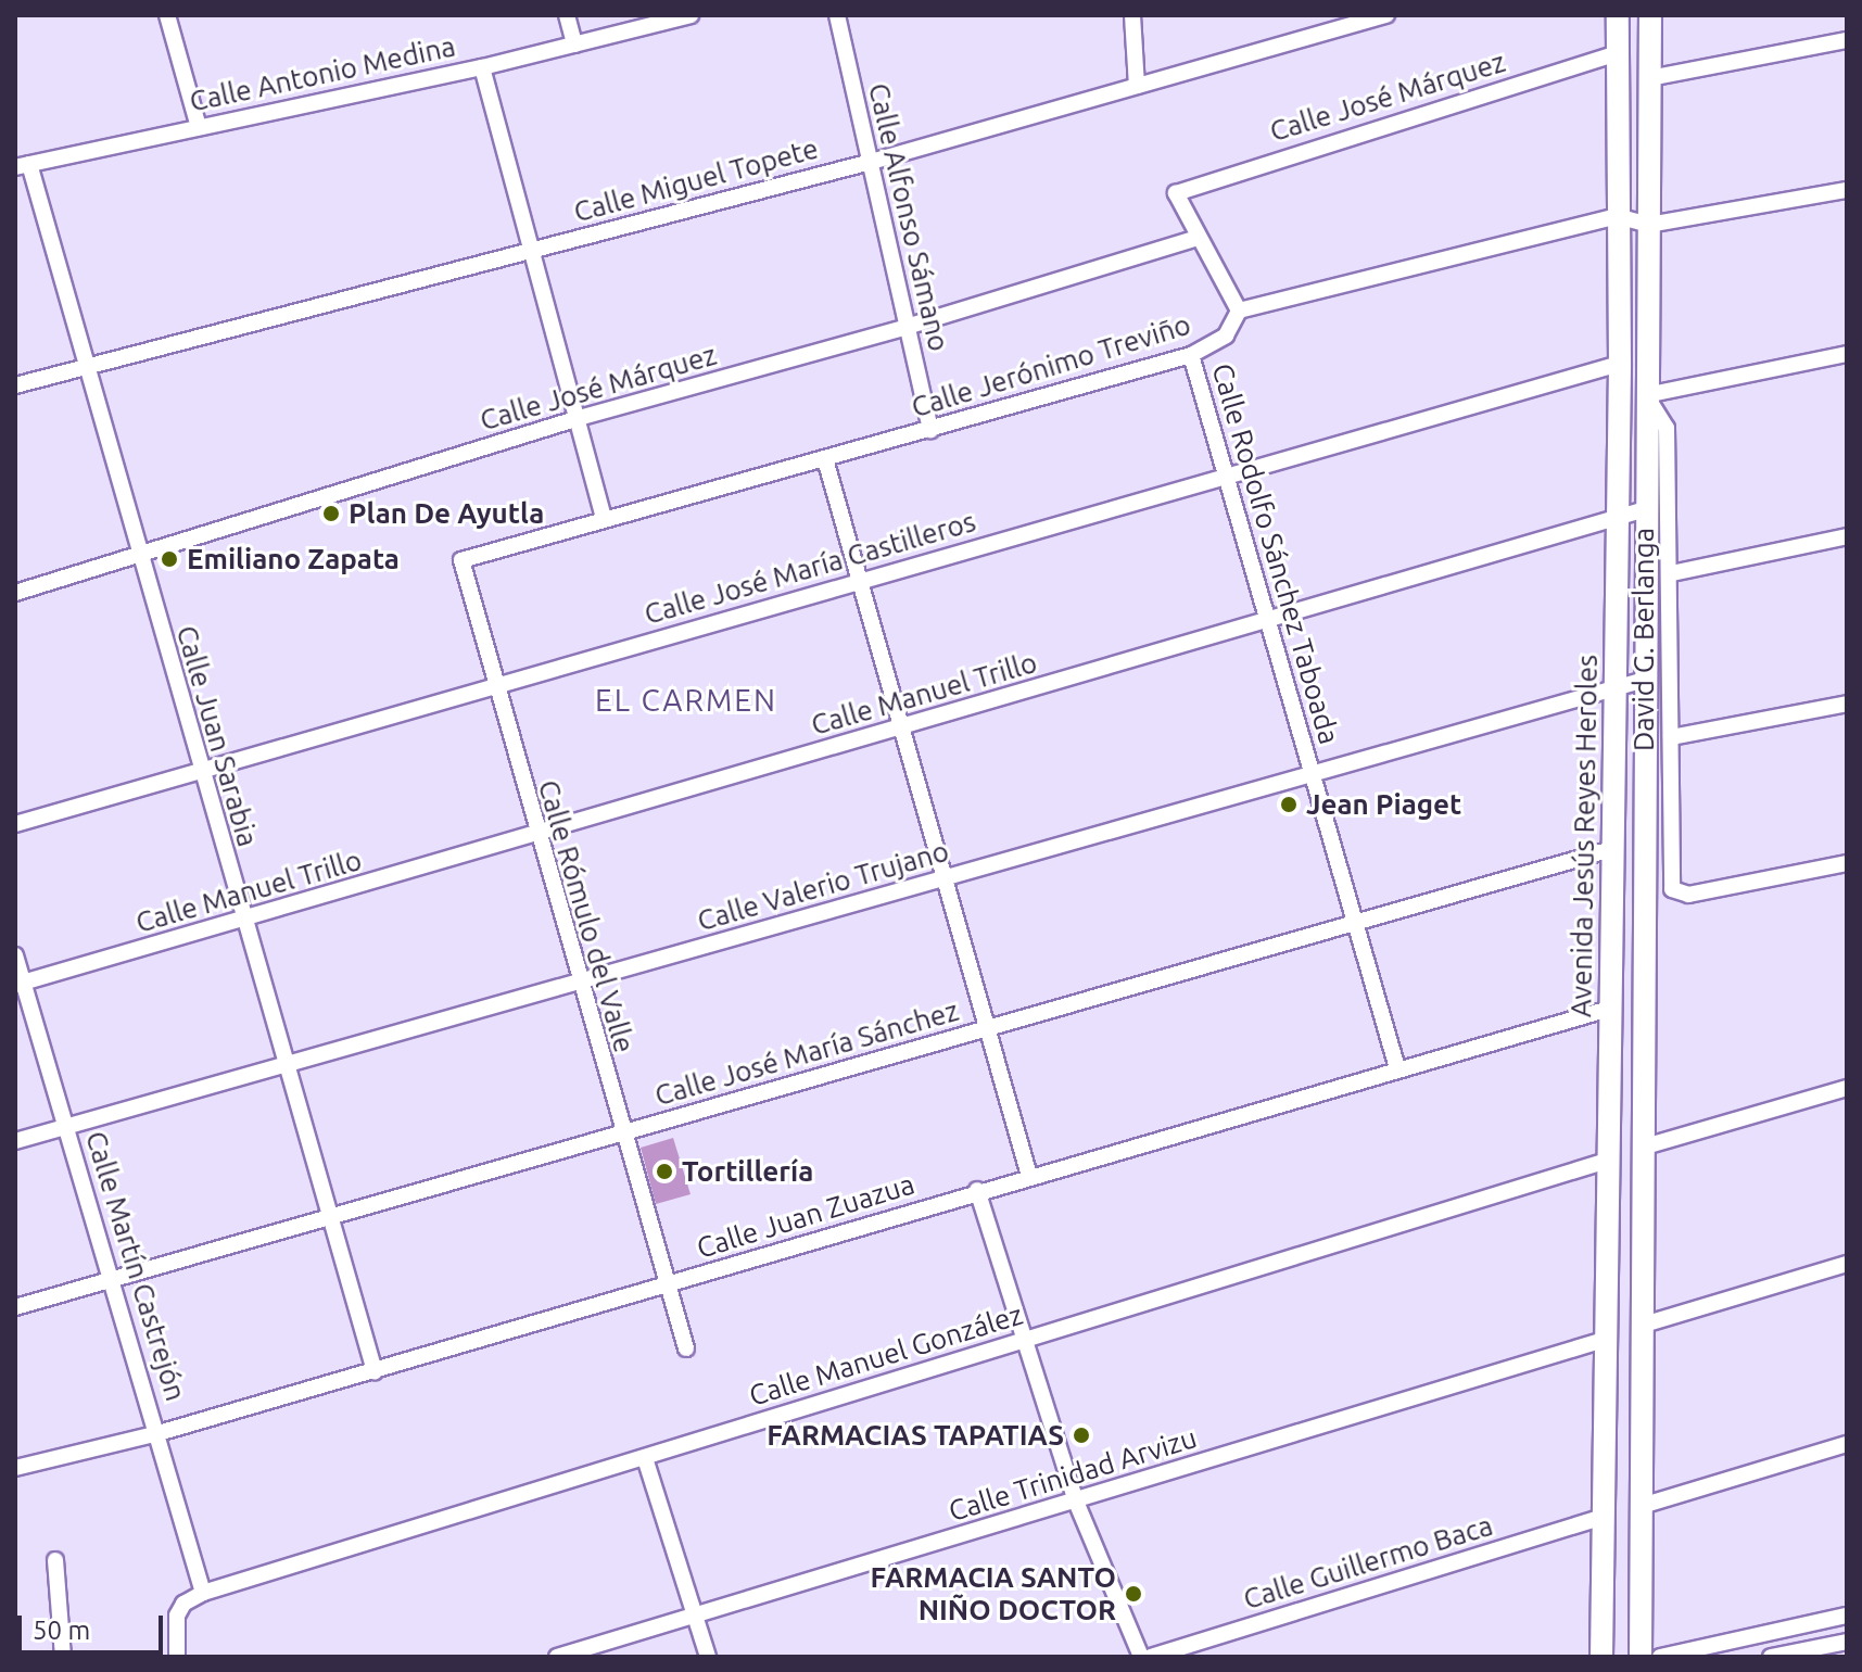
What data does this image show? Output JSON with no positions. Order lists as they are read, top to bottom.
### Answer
{
  "streets": {
    "street": [
      "Calle Antonio Medina",
      "Calle José Márquez",
      "Calle Miguel Topete",
      "Calle Alfonso Sámano",
      "Calle Jerónimo Treviño",
      "Calle Rodolfo Sánchez Taboada",
      "Calle José María Castilleros",
      "David G. Berlanga",
      "Calle Manuel Trillo",
      "Calle Juan Sarabia",
      "Avenida Jesús Reyes Heroles",
      "Calle Valerio Trujano",
      "Calle Rómulo del Valle",
      "Calle José María Sánchez",
      "Calle Juan Zuazua",
      "Calle Martín Castrejón",
      "Calle Manuel González",
      "Calle Trinidad Arvizu",
      "Calle Guillermo Baca"
    ]
  },
  "crossings": [
    ["Calle Antonio Medina", "Calle Juan Sarabia"],
    ["Calle José Márquez", "Calle Alfonso Sámano"],
    ["Calle José Márquez", "Calle Juan Sarabia"],
    ["Calle José Márquez", "Avenida Jesús Reyes Heroles"],
    ["Calle Miguel Topete", "Calle Alfonso Sámano"],
    ["Calle Miguel Topete", "Calle Juan Sarabia"],
    ["Calle Alfonso Sámano", "Calle Jerónimo Treviño"],
    ["Calle Jerónimo Treviño", "Calle Rodolfo Sánchez Taboada"],
    ["Calle Jerónimo Treviño", "Calle Rómulo del Valle"],
    ["Calle Rodolfo Sánchez Taboada", "Calle José María Castilleros"],
    ["Calle Rodolfo Sánchez Taboada", "Calle Manuel Trillo"],
    ["Calle Rodolfo Sánchez Taboada", "Calle Valerio Trujano"],
    ["Calle Rodolfo Sánchez Taboada", "Calle José María Sánchez"],
    ["Calle Rodolfo Sánchez Taboada", "Calle Juan Zuazua"],
    ["Calle José María Castilleros", "Calle Juan Sarabia"],
    ["Calle José María Castilleros", "Avenida Jesús Reyes Heroles"],
    ["Calle José María Castilleros", "Calle Rómulo del Valle"],
    ["David G. Berlanga", "Avenida Jesús Reyes Heroles"],
    ["Calle Manuel Trillo", "Calle Juan Sarabia"],
    ["Calle Manuel Trillo", "Avenida Jesús Reyes Heroles"],
    ["Calle Manuel Trillo", "Calle Rómulo del Valle"],
    ["Calle Manuel Trillo", "Calle Martín Castrejón"],
    ["Calle Juan Sarabia", "Calle Valerio Trujano"],
    ["Calle Juan Sarabia", "Calle José María Sánchez"],
    ["Calle Juan Sarabia", "Calle Juan Zuazua"],
    ["Avenida Jesús Reyes Heroles", "Calle Valerio Trujano"],
    ["Avenida Jesús Reyes Heroles", "Calle José María Sánchez"],
    ["Avenida Jesús Reyes Heroles", "Calle Juan Zuazua"],
    ["Avenida Jesús Reyes Heroles", "Calle Manuel González"],
    ["Avenida Jesús Reyes Heroles", "Calle Trinidad Arvizu"],
    ["Avenida Jesús Reyes Heroles", "Calle Guillermo Baca"],
    ["Calle Valerio Trujano", "Calle Rómulo del Valle"],
    ["Calle Valerio Trujano", "Calle Martín Castrejón"],
    ["Calle Rómulo del Valle", "Calle José María Sánchez"],
    ["Calle Rómulo del Valle", "Calle Juan Zuazua"],
    ["Calle José María Sánchez", "Calle Martín Castrejón"],
    ["Calle Juan Zuazua", "Calle Martín Castrejón"],
    ["Calle Martín Castrejón", "Calle Manuel González"]
  ],
  "districts": ["EL CARMEN"],
  "places": [
    "Plan De Ayutla",
    "Emiliano Zapata",
    "Jean Piaget",
    "Tortillería",
    "FARMACIAS TAPATIAS",
    "FARMACIA SANTO NIÑO DOCTOR"
  ],
  "scale_bar": "50 m"
}
